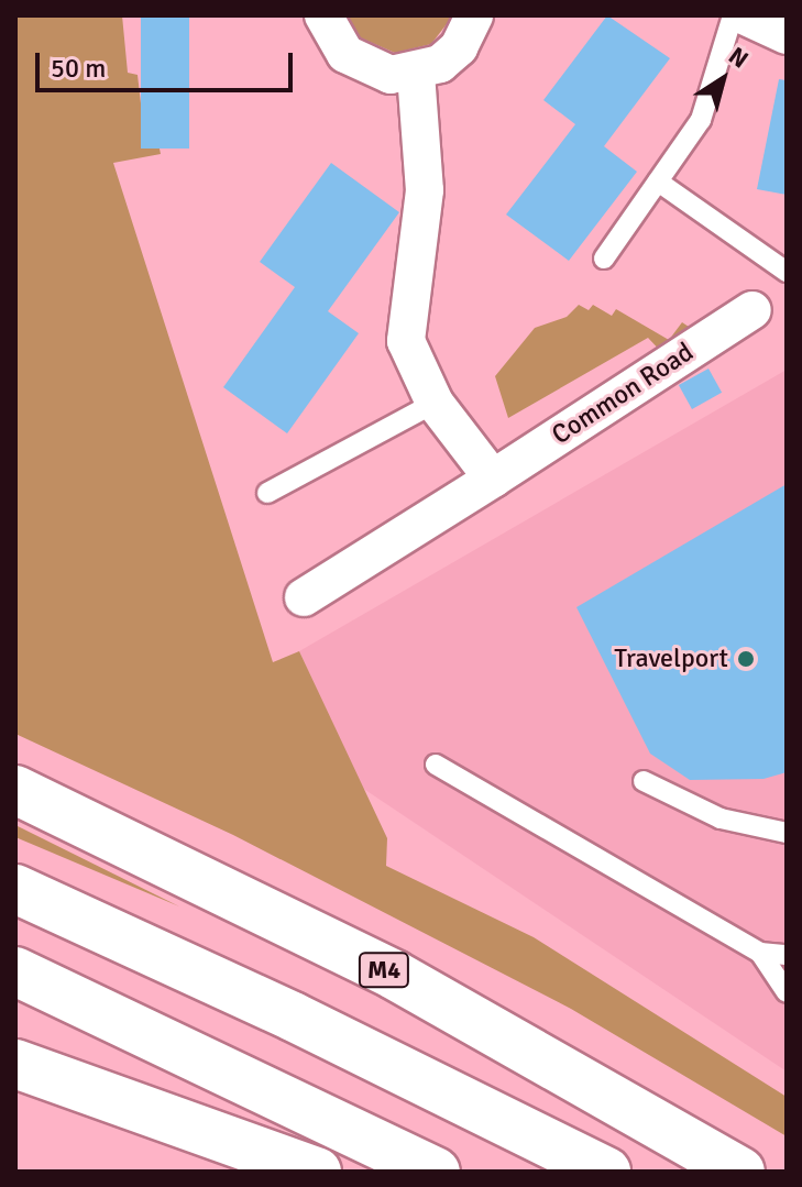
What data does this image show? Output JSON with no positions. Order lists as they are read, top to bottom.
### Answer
{
  "streets": {
    "highway": ["M4"],
    "street": ["Common Road"]
  },
  "places": ["Travelport"],
  "scale_bar": "50 m",
  "north": "top right"
}
